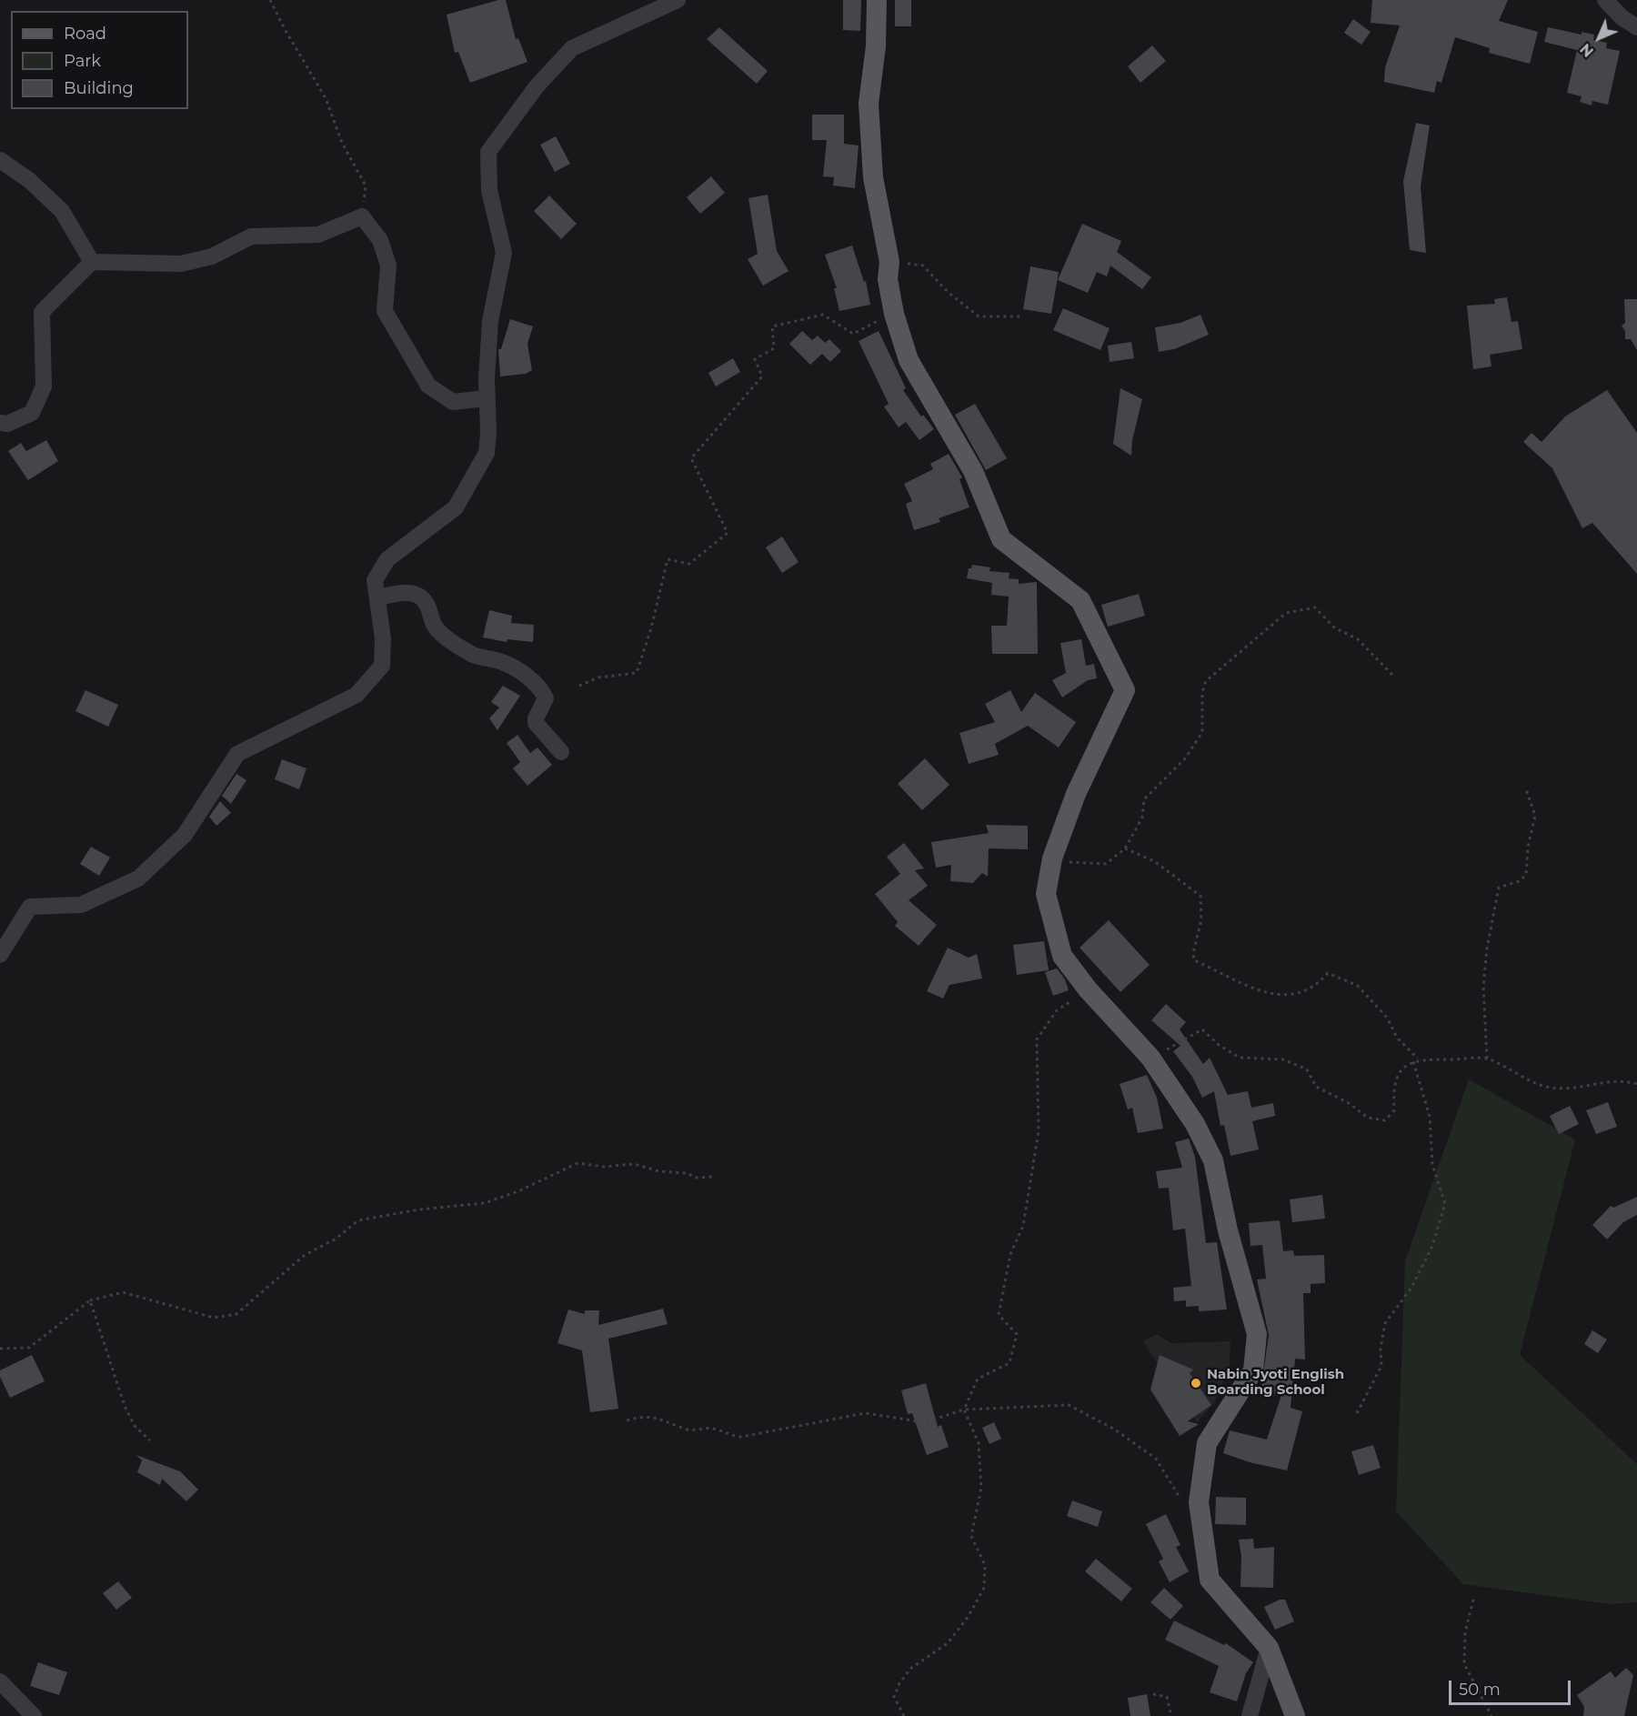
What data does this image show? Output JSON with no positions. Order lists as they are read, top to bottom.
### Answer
{
  "places": ["Nabin Jyoti English Boarding School"],
  "legend": ["Road", "Park", "Building"],
  "scale_bar": "50 m",
  "north": "bottom left"
}
